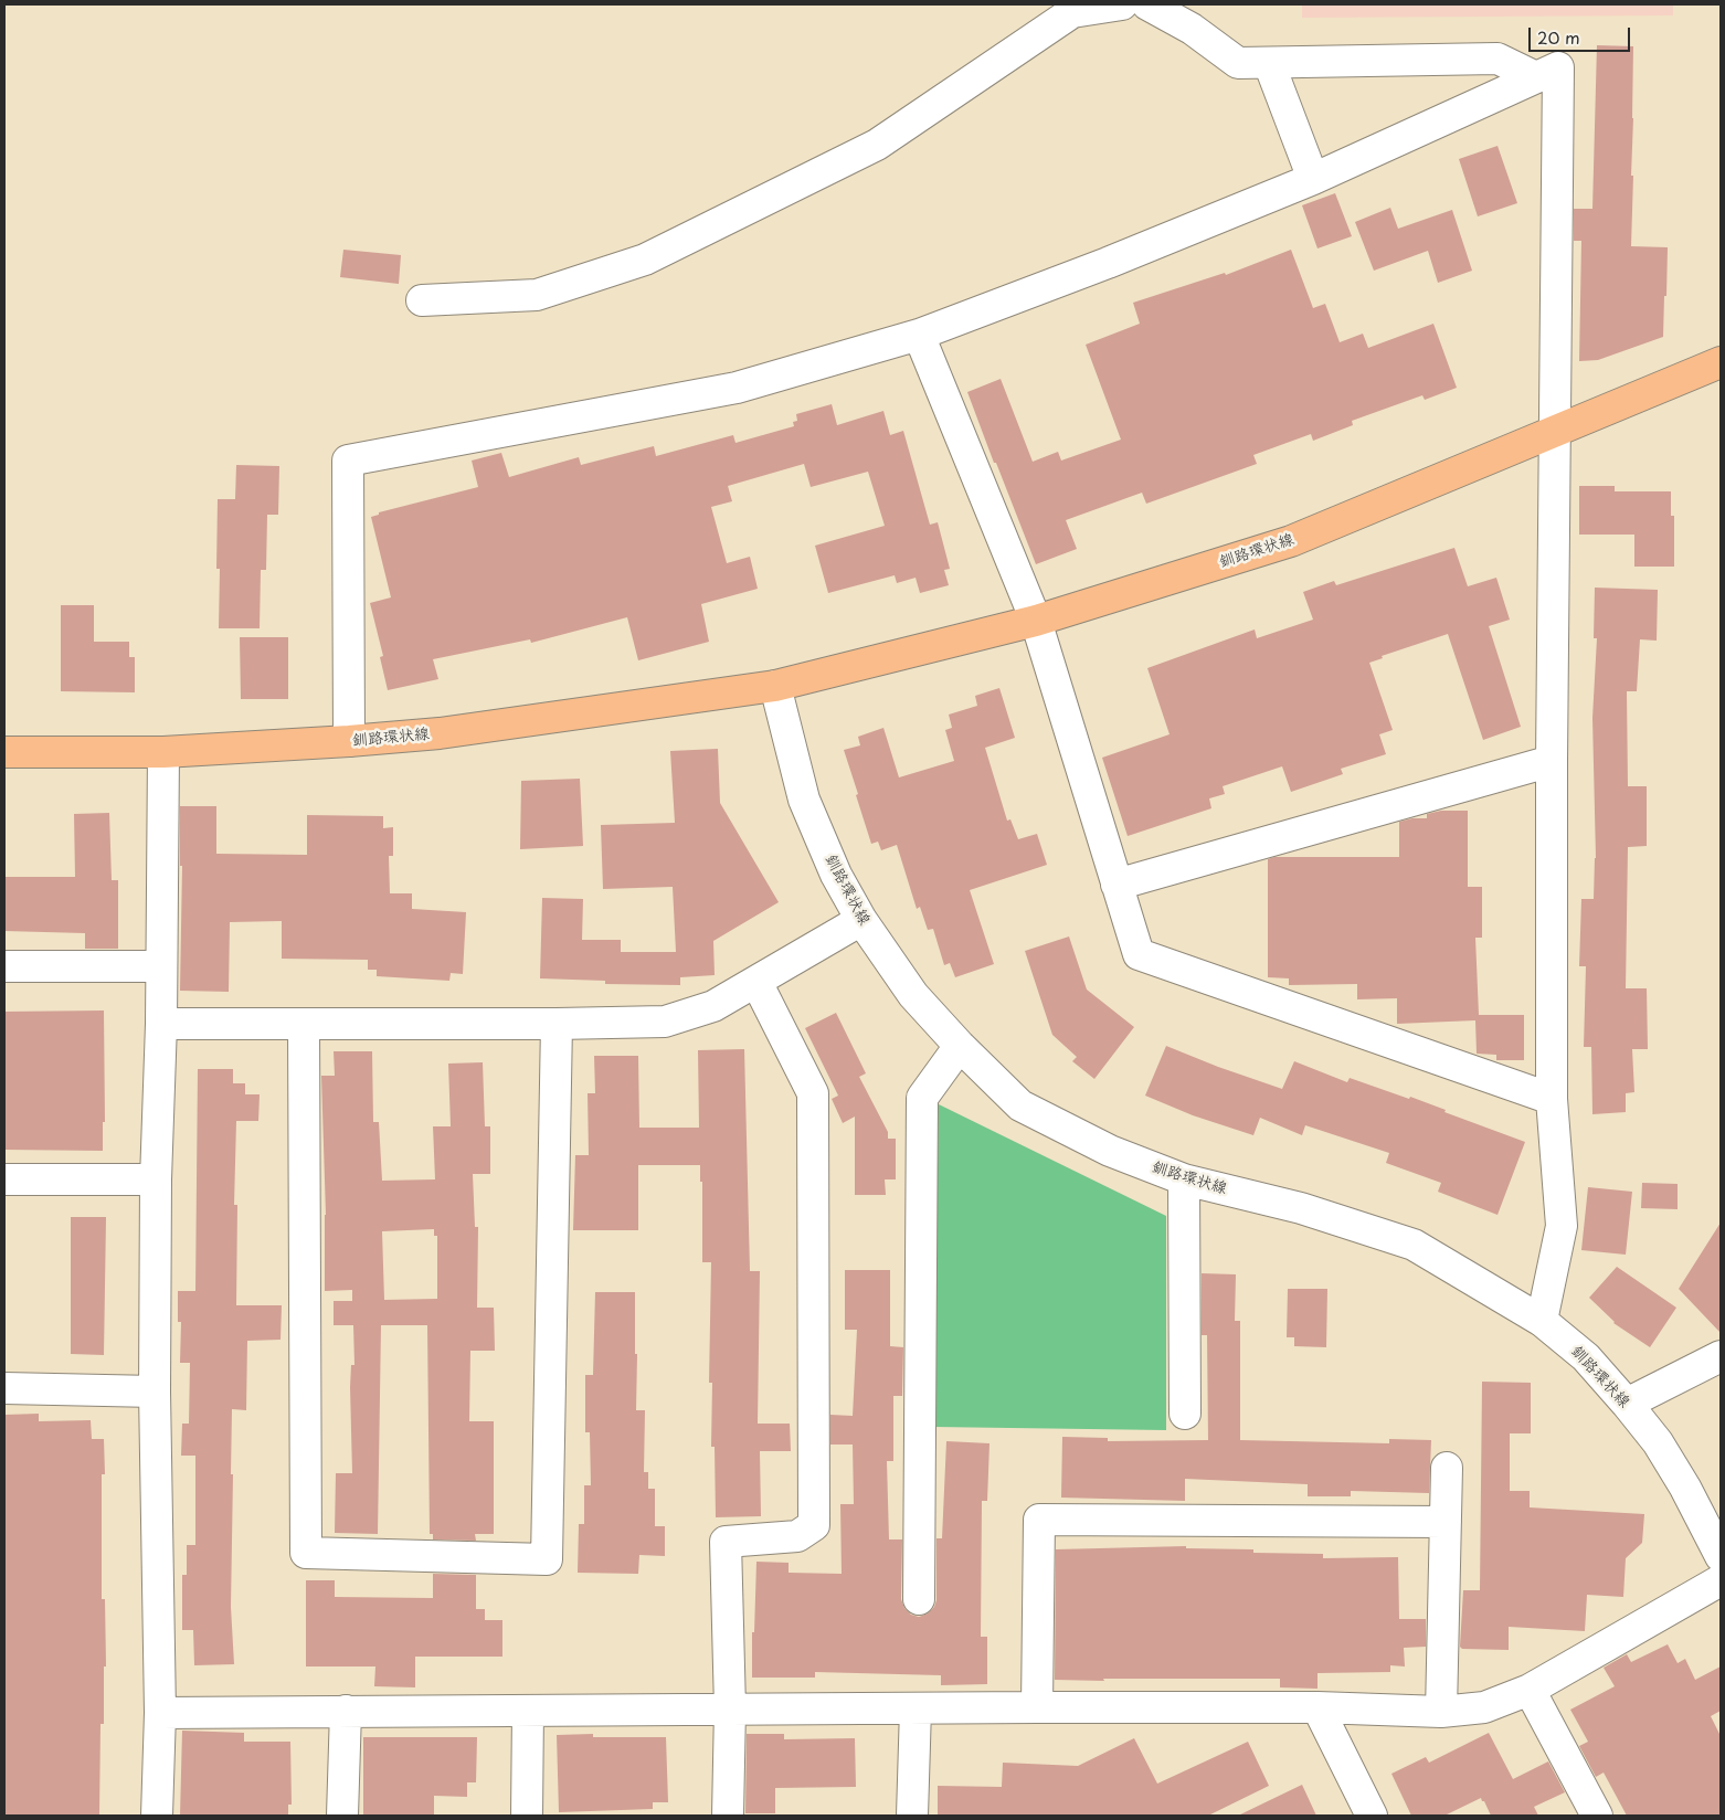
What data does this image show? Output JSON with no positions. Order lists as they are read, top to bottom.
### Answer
{
  "streets": {
    "main road": ["釧路環状線"]
  },
  "scale_bar": "20 m"
}
